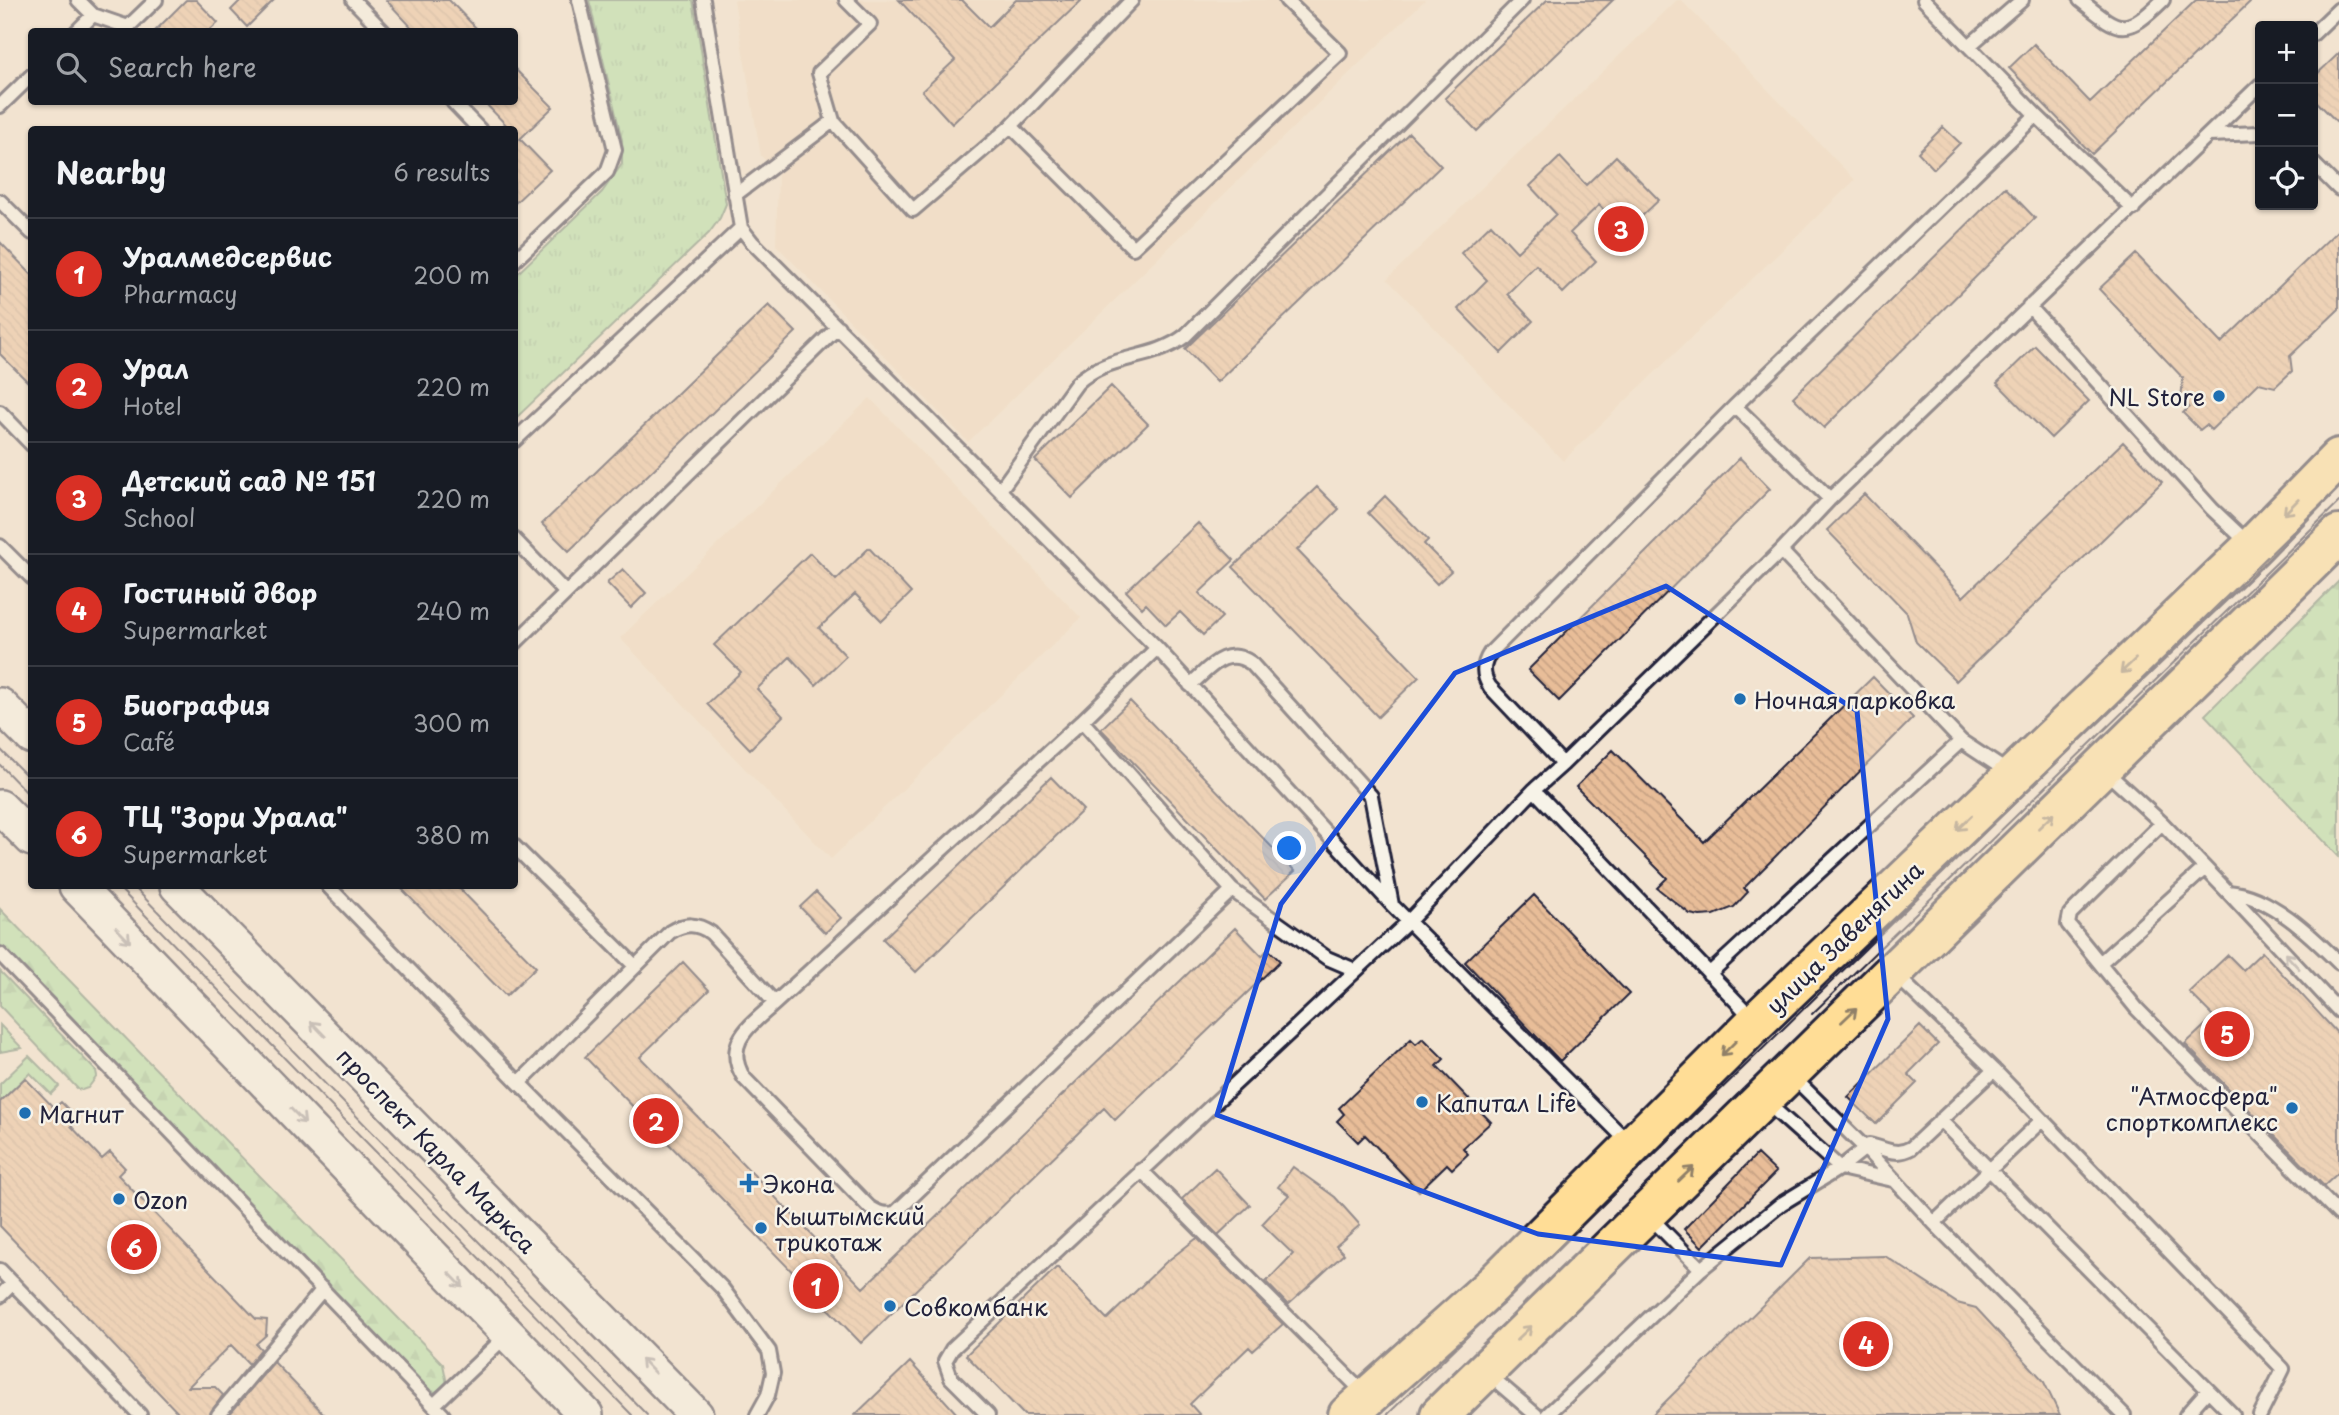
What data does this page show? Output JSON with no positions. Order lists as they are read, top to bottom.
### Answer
{
  "streets": {
    "main road": ["улица Завенягина", "проспект Карла Маркса"]
  },
  "places": {
    "other": [
      "NL Store",
      "Ночная парковка",
      "Капитал Life",
      "\"Атмосфера\" спорткомплекс",
      "Магнит",
      "Ozon",
      "Кыштымский трикотаж",
      "Совкомбанк"
    ],
    "health": ["Экона"]
  },
  "page": {
    "map_buttons": ["+", "−"],
    "search": "Search here",
    "heading": ["Nearby", "6 results"],
    "pins": [
      "3",
      "5",
      "2",
      "6",
      "1",
      "4"
    ],
    "list": [
      {
        "mark": "1",
        "name": "Уралмедсервис",
        "note": "Pharmacy",
        "value": "200 m"
      },
      {
        "mark": "2",
        "name": "Урал",
        "note": "Hotel",
        "value": "220 m"
      },
      {
        "mark": "3",
        "name": "Детский сад № 151",
        "note": "School",
        "value": "220 m"
      },
      {
        "mark": "4",
        "name": "Гостиный двор",
        "note": "Supermarket",
        "value": "240 m"
      },
      {
        "mark": "5",
        "name": "Биография",
        "note": "Café",
        "value": "300 m"
      },
      {
        "mark": "6",
        "name": "ТЦ \"Зори Урала\"",
        "note": "Supermarket",
        "value": "380 m"
      }
    ]
  }
}
